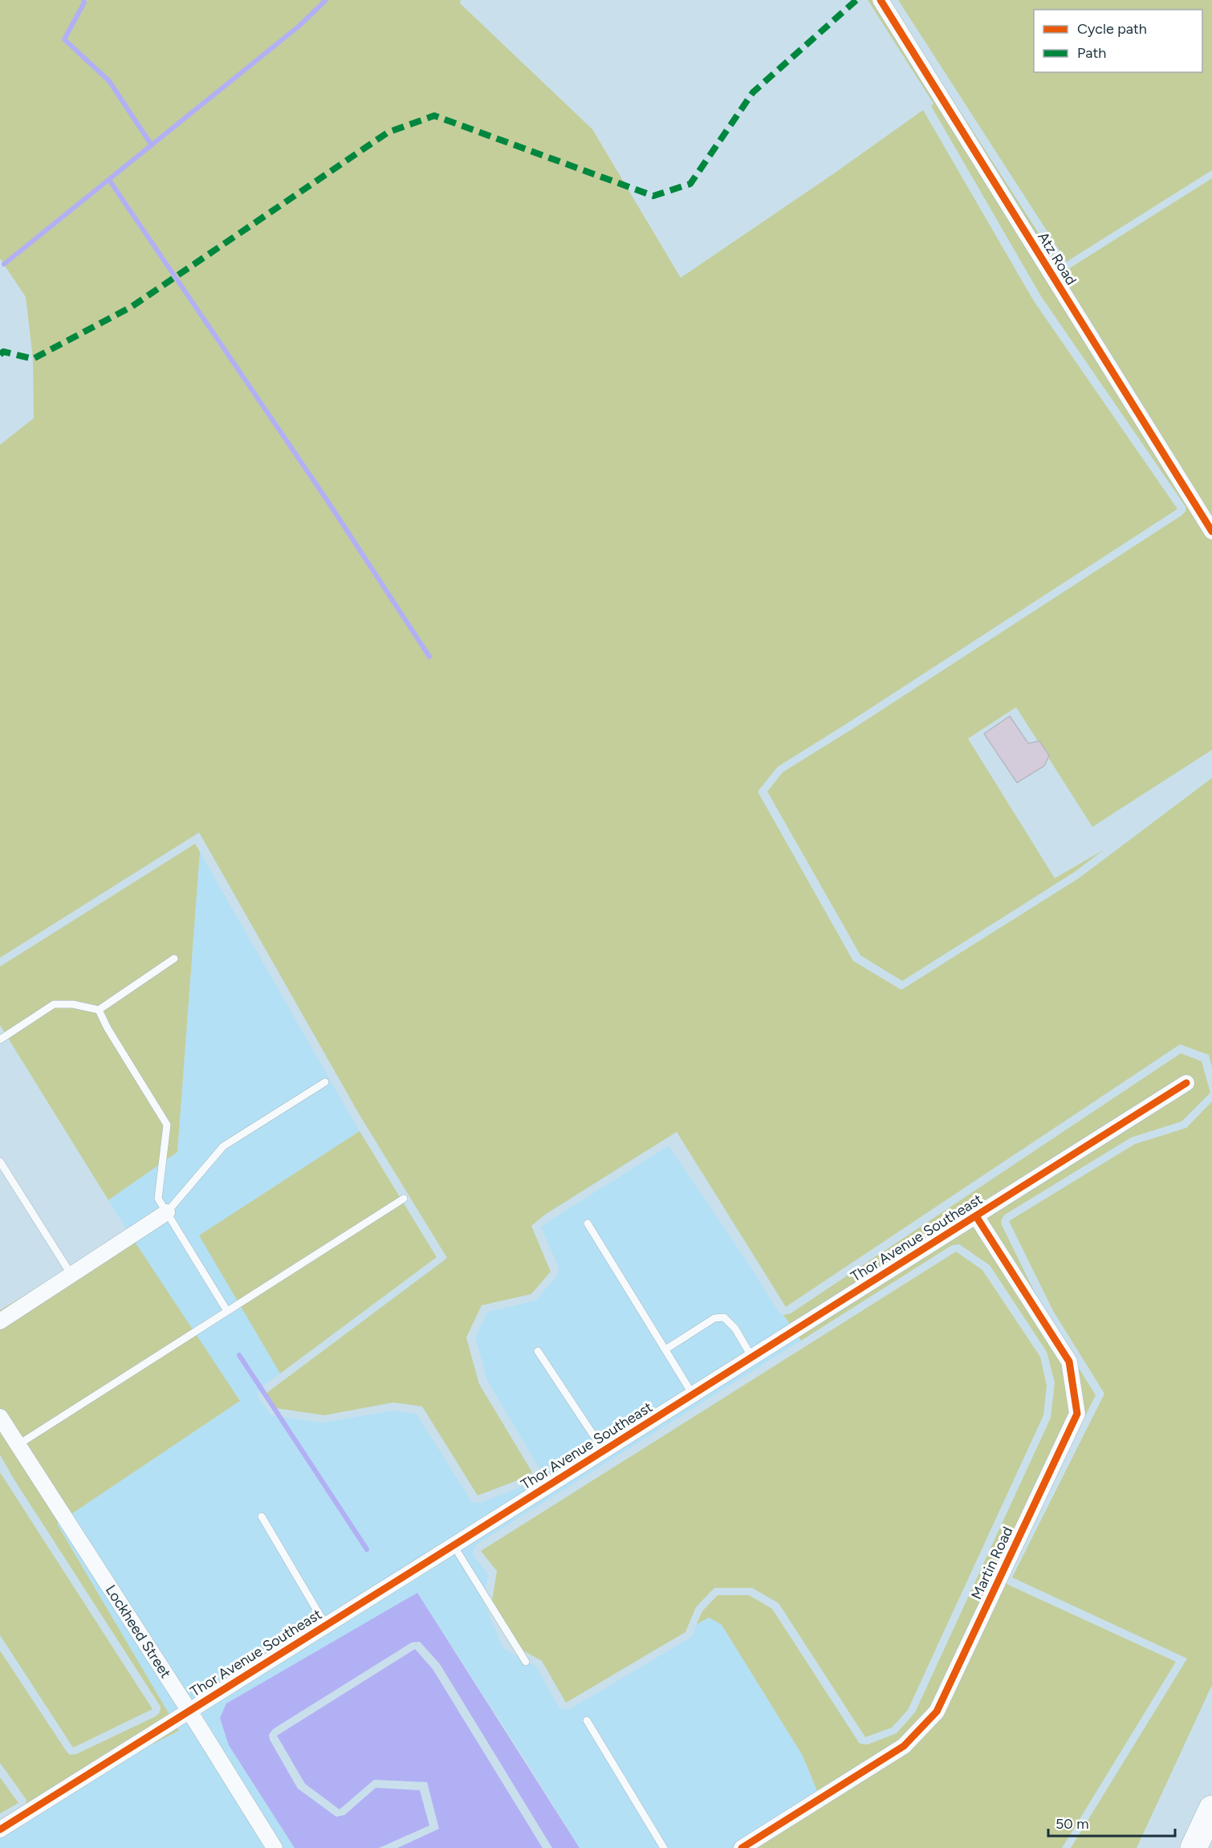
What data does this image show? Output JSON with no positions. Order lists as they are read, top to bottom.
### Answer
{
  "streets": {
    "street": [
      "Atz Road",
      "Thor Avenue Southeast",
      "Martin Road",
      "Lockheed Street"
    ]
  },
  "crossings": [
    ["Thor Avenue Southeast", "Martin Road"],
    ["Thor Avenue Southeast", "Lockheed Street"]
  ],
  "legend": ["Cycle path", "Path"],
  "scale_bar": "50 m"
}
